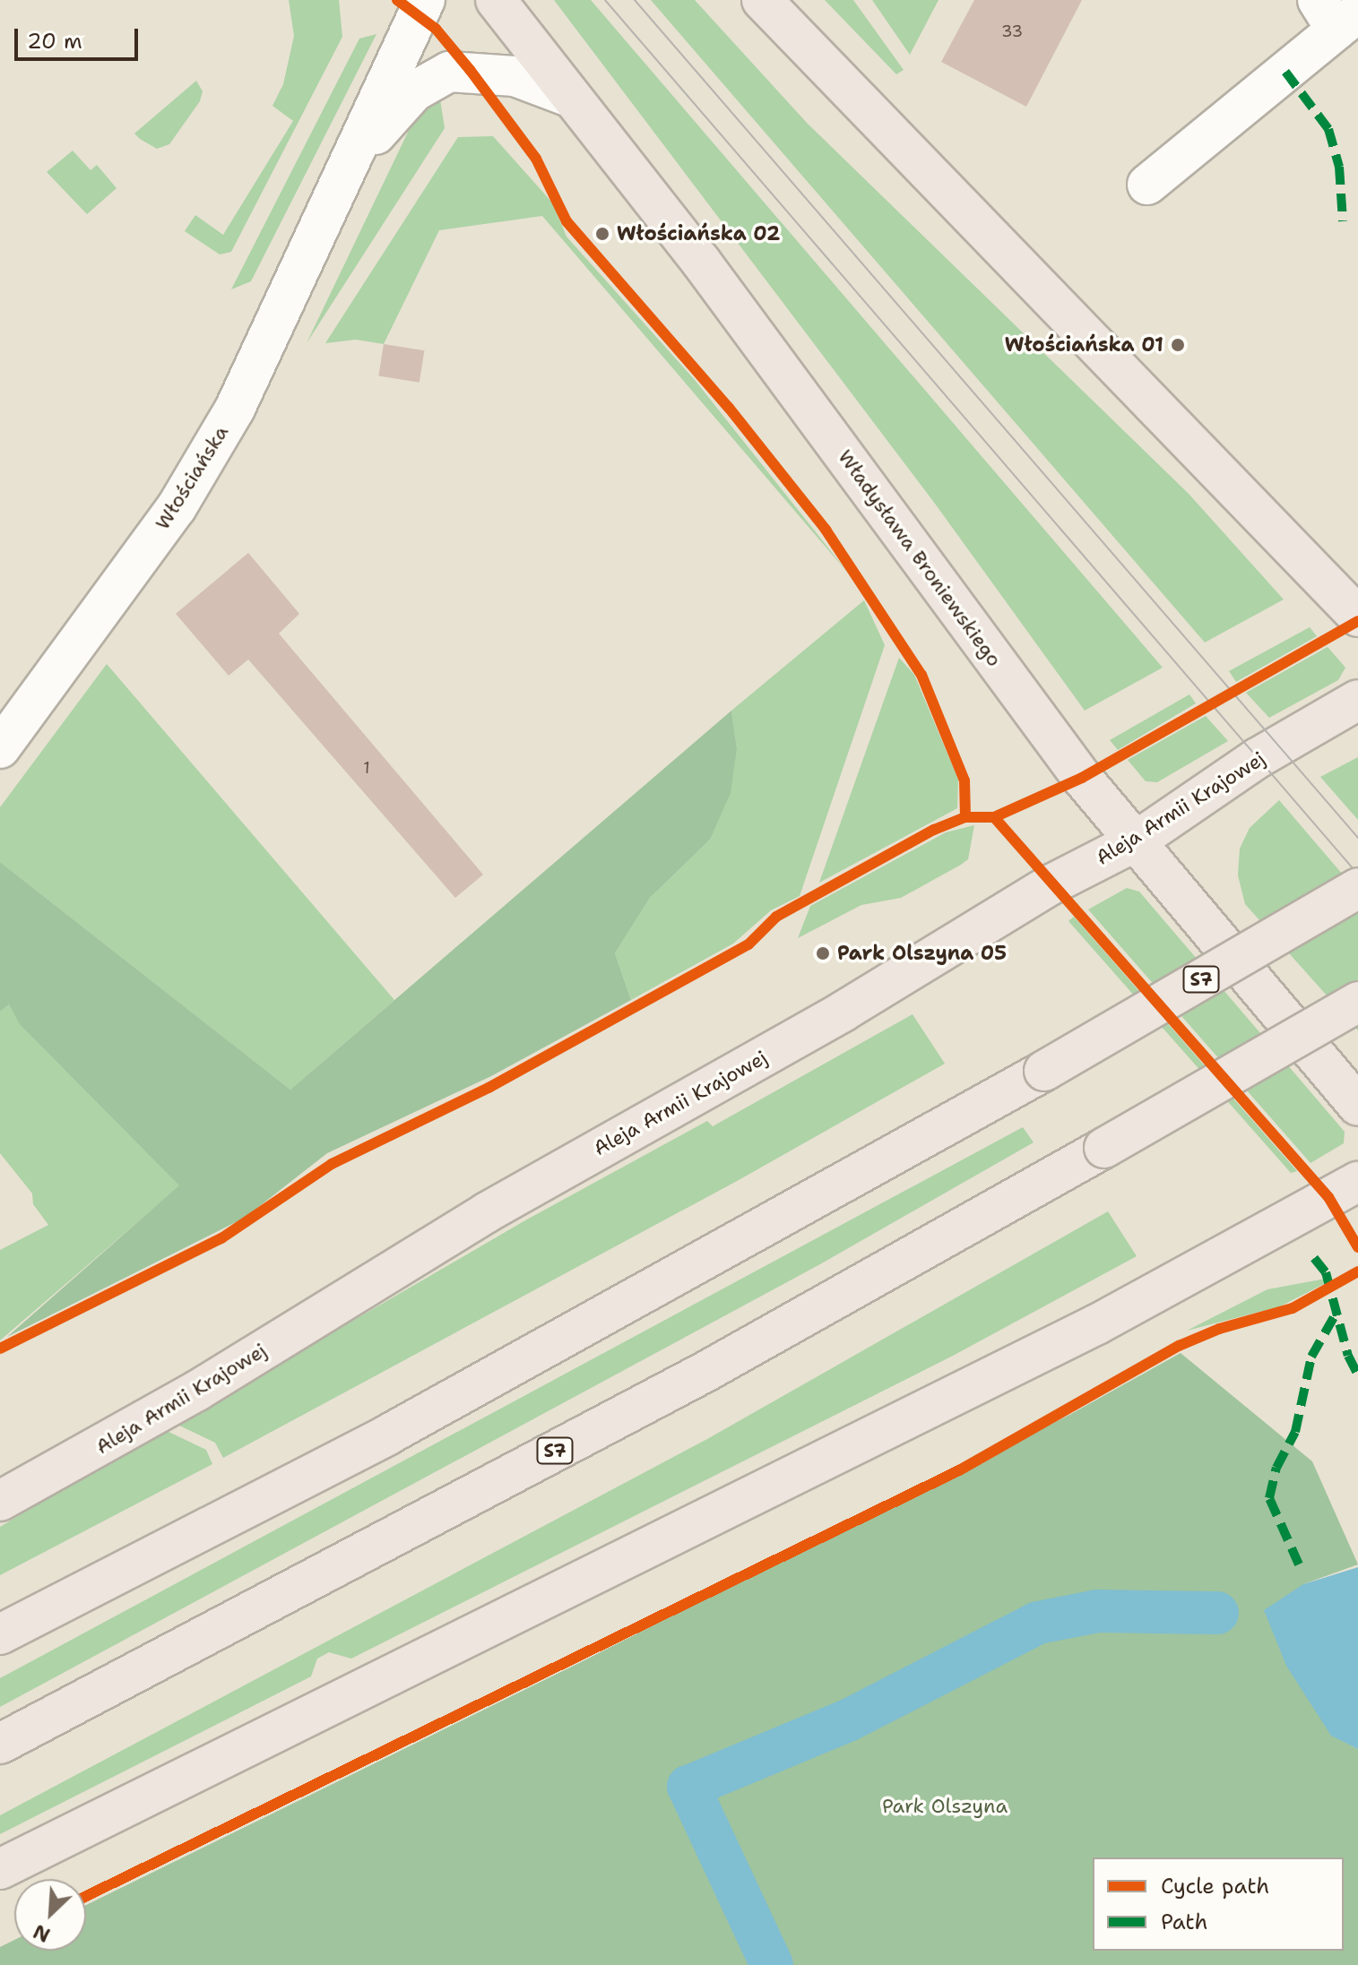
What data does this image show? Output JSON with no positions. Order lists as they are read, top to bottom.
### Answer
{
  "streets": {
    "main road": ["Władysława Broniewskiego", "Aleja Armii Krajowej", "S7"],
    "street": ["Włościańska"]
  },
  "crossings": [
    ["Włościańska", "Władysława Broniewskiego"],
    ["Władysława Broniewskiego", "Aleja Armii Krajowej"]
  ],
  "parks": ["Park Olszyna"],
  "places": ["Włościańska 02", "Włościańska 01", "Park Olszyna 05"],
  "house_numbers": ["33", "1"],
  "legend": ["Cycle path", "Path"],
  "scale_bar": "20 m",
  "north": "bottom left"
}
